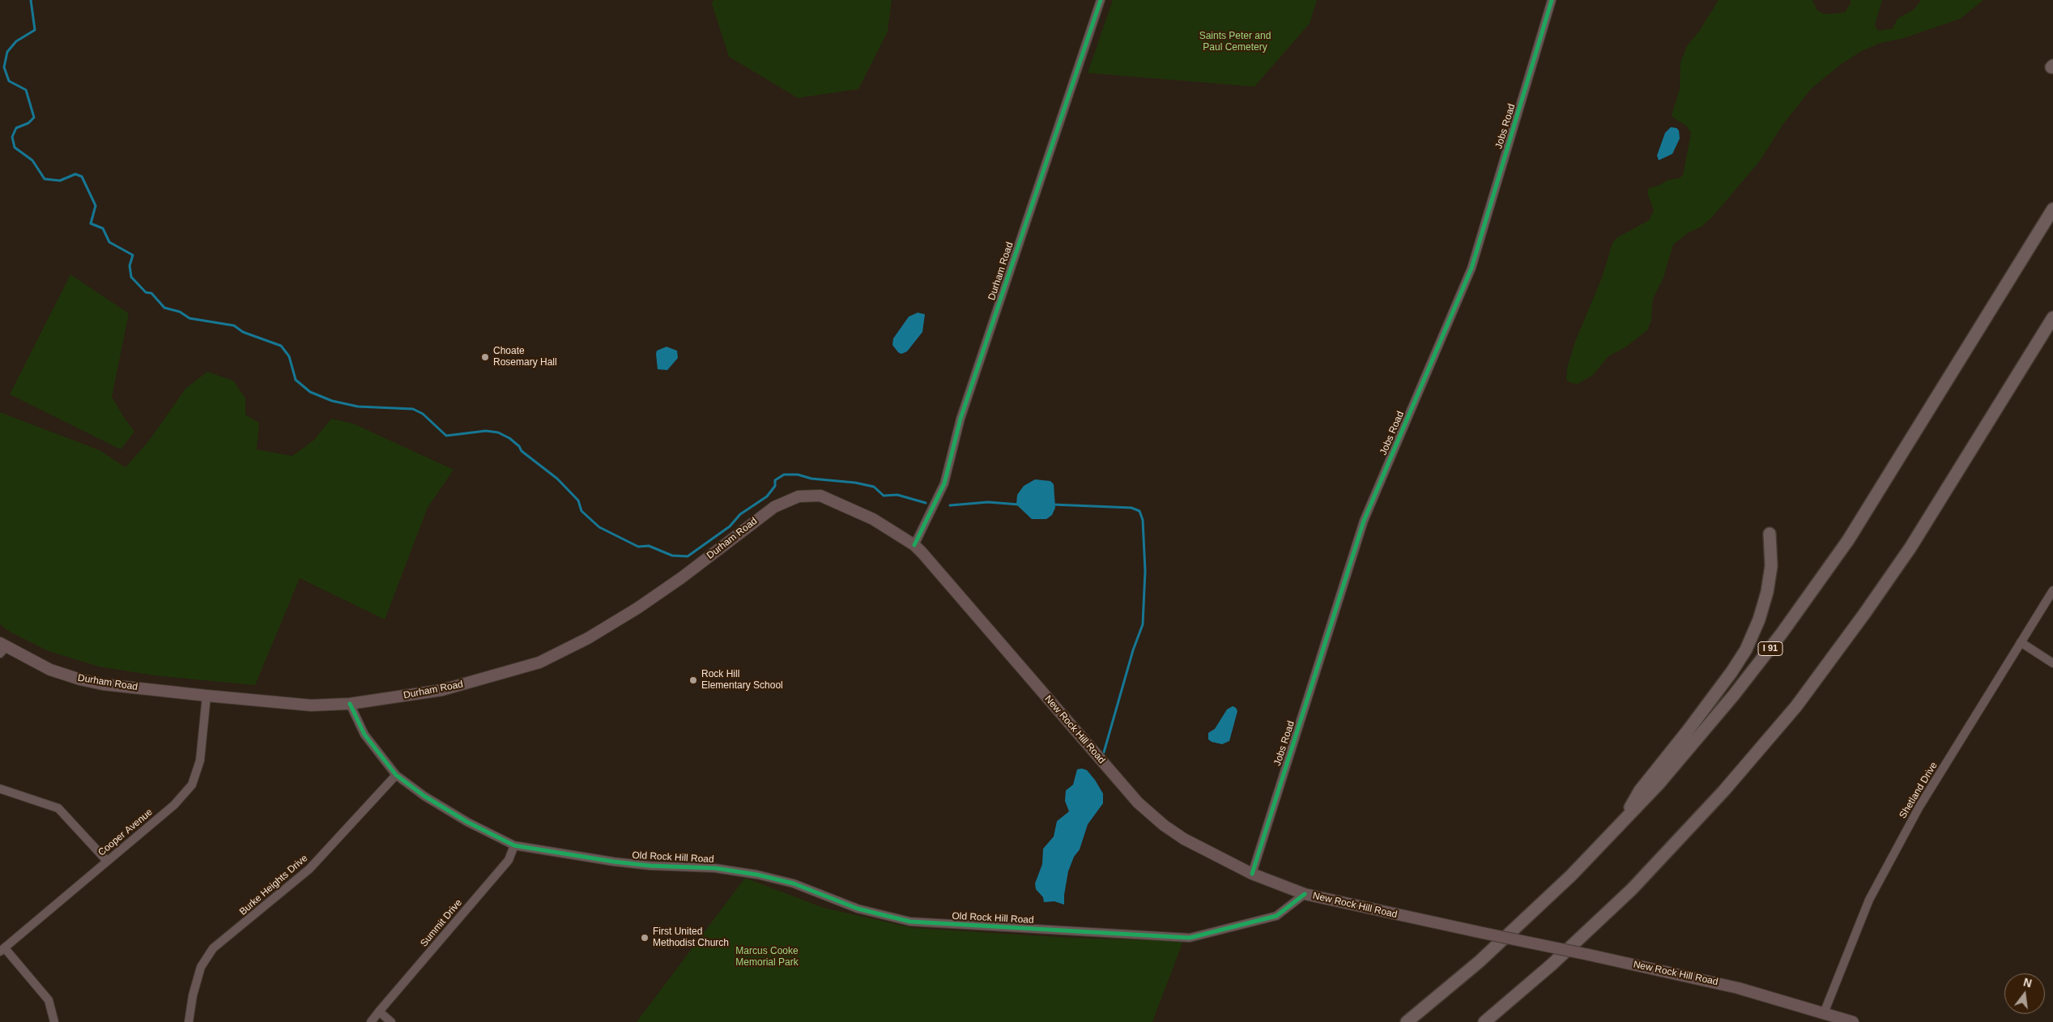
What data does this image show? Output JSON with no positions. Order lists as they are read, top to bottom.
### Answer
{
  "streets": {
    "highway": ["I 91"],
    "main road": ["Durham Road", "New Rock Hill Road"],
    "street": [
      "Jobs Road",
      "Shetland Drive",
      "Cooper Avenue",
      "Old Rock Hill Road",
      "Burke Heights Drive",
      "Summit Drive"
    ]
  },
  "crossings": [
    ["Jobs Road", "New Rock Hill Road"],
    ["Durham Road", "New Rock Hill Road"],
    ["Durham Road", "Cooper Avenue"],
    ["Durham Road", "Old Rock Hill Road"],
    ["New Rock Hill Road", "Shetland Drive"],
    ["New Rock Hill Road", "Old Rock Hill Road"],
    ["Old Rock Hill Road", "Burke Heights Drive"],
    ["Old Rock Hill Road", "Summit Drive"]
  ],
  "parks": ["Saints Peter and Paul Cemetery", "Marcus Cooke Memorial Park"],
  "places": ["Choate Rosemary Hall", "Rock Hill Elementary School", "First United Methodist Church"],
  "north": "top"
}
